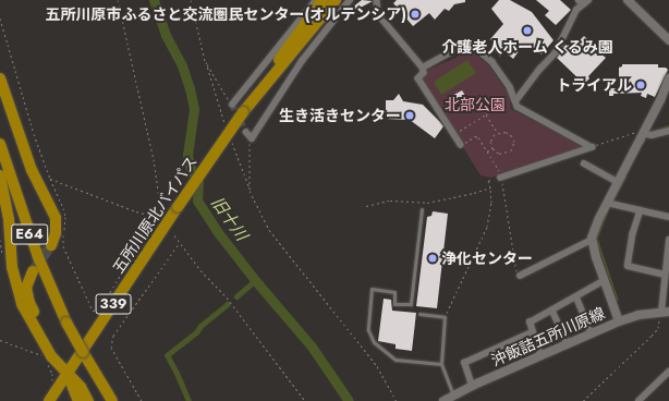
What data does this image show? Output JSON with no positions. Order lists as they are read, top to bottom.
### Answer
{
  "streets": {
    "highway": ["五所川原北バイパス", "E64", "339"],
    "street": ["沖飯詰五所川原線"]
  },
  "water": ["旧十川"],
  "parks": ["北部公園"],
  "places": [
    "五所川原市ふるさと交流圏民センター(オルテンシア)",
    "介護老人ホーム くるみ園",
    "トライアル",
    "生き活きセンター",
    "浄化センター"
  ]
}
